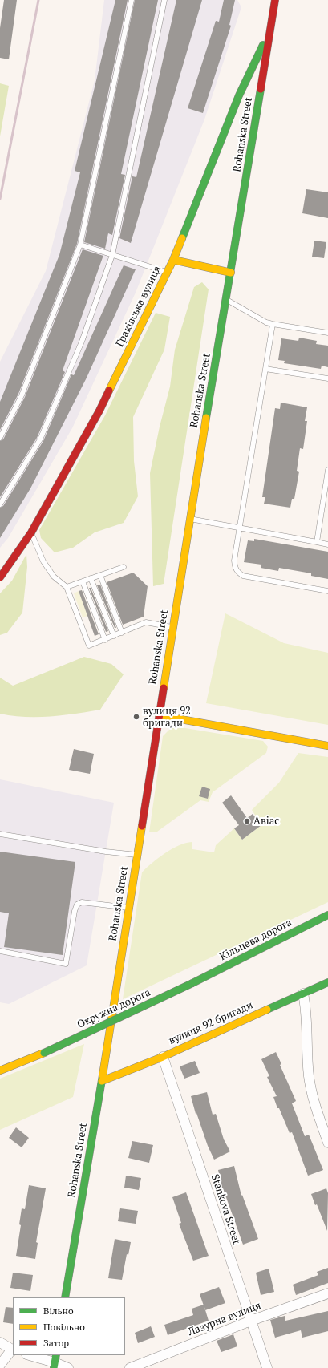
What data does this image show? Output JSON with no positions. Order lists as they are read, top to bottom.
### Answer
{
  "streets": {
    "main road": [
      "Rohanska Street",
      "Граківська вулиця",
      "Кільцева дорога",
      "Окружна дорога",
      "вулиця 92 бригади"
    ],
    "street": ["Stankova Street", "Лазурна вулиця"]
  },
  "crossings": [
    ["Rohanska Street", "Граківська вулиця"],
    ["Rohanska Street", "вулиця 92 бригади"],
    ["Кільцева дорога", "Окружна дорога"],
    ["вулиця 92 бригади", "Stankova Street"],
    ["Stankova Street", "Лазурна вулиця"]
  ],
  "places": ["вулиця 92 бригади", "Авіас"],
  "legend": ["Вільно", "Повільно", "Затор"]
}
